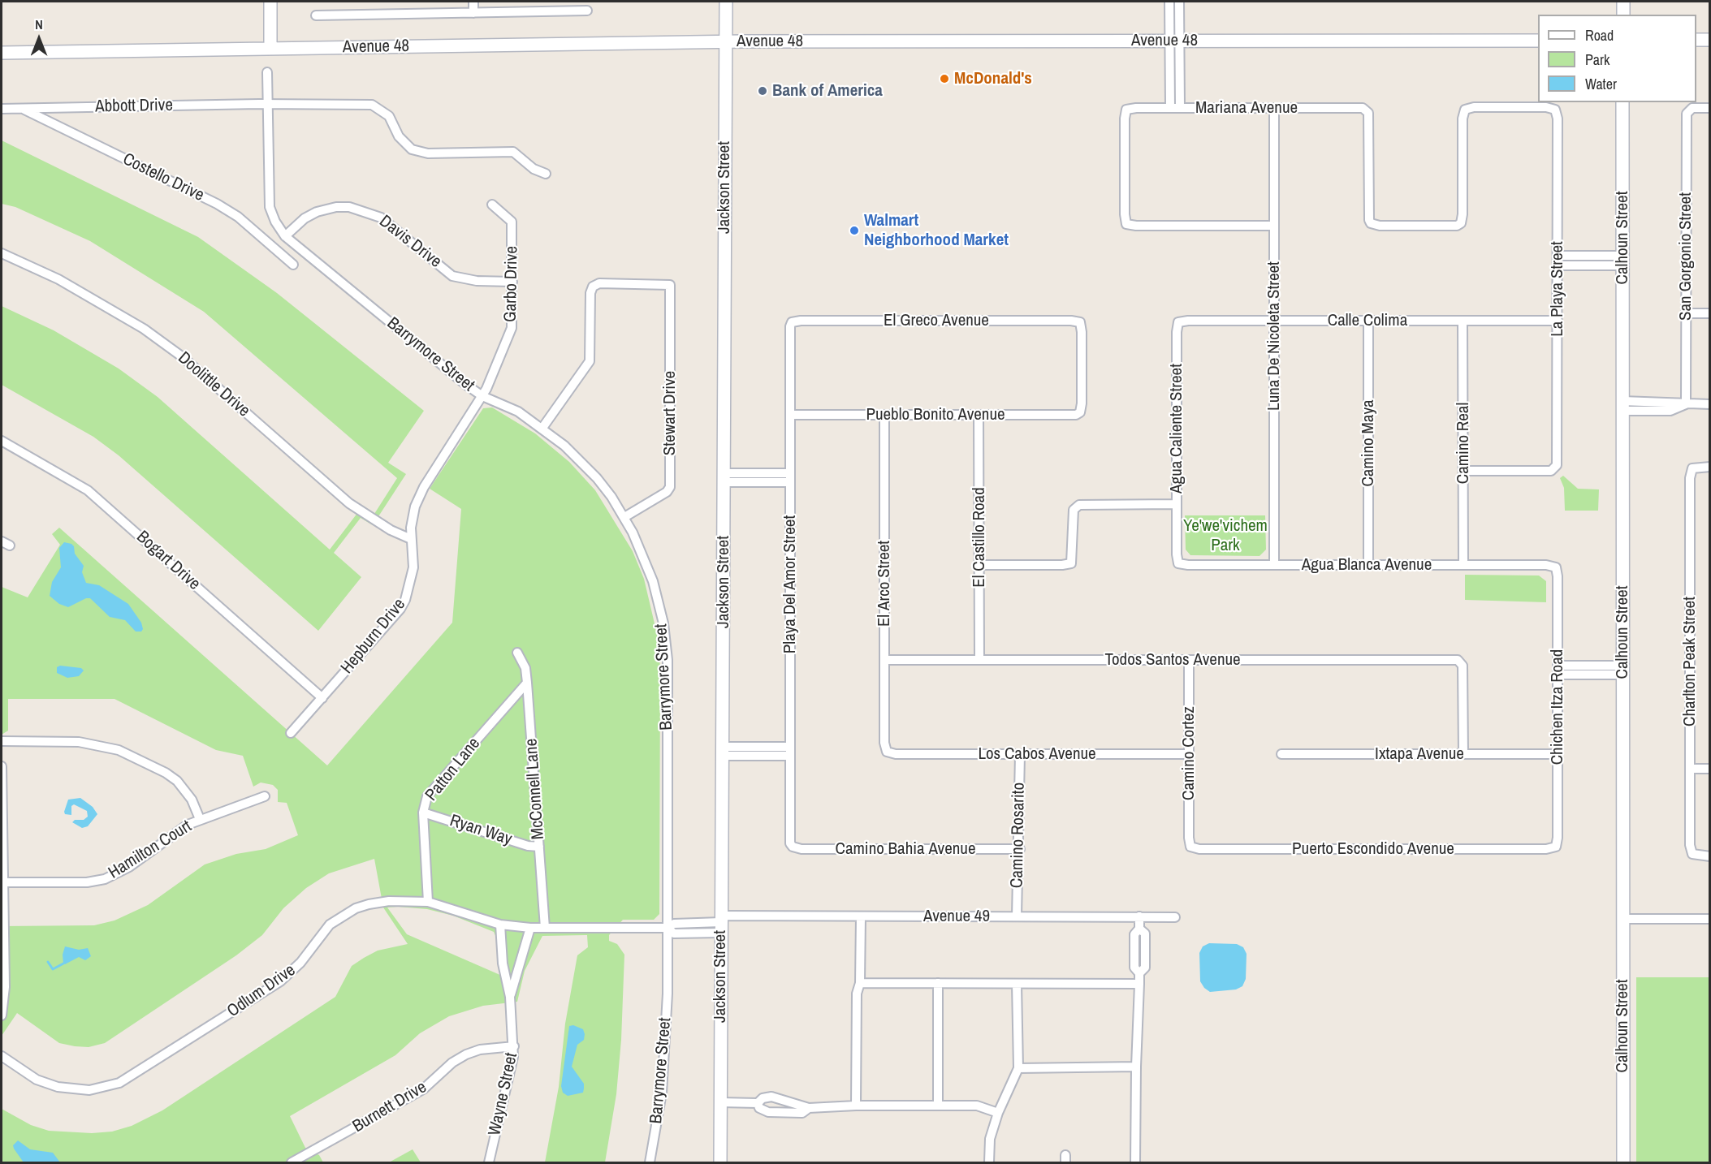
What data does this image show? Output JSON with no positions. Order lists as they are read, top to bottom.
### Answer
{
  "streets": {
    "main road": ["Avenue 48", "Jackson Street", "Calhoun Street"],
    "street": [
      "Abbott Drive",
      "Mariana Avenue",
      "Costello Drive",
      "Davis Drive",
      "San Gorgonio Street",
      "Garbo Drive",
      "La Playa Street",
      "El Greco Avenue",
      "Calle Colima",
      "Luna De Nicoleta Street",
      "Barrymore Street",
      "Doolittle Drive",
      "Stewart Drive",
      "Pueblo Bonito Avenue",
      "Agua Caliente Street",
      "Camino Maya",
      "Camino Real",
      "El Castillo Road",
      "Bogart Drive",
      "Agua Blanca Avenue",
      "El Arco Street",
      "Playa Del Amor Street",
      "Hepburn Drive",
      "Todos Santos Avenue",
      "Charlton Peak Street",
      "Chichen Itza Road",
      "Camino Cortez",
      "Los Cabos Avenue",
      "Ixtapa Avenue",
      "Patton Lane",
      "McConnell Lane",
      "Ryan Way",
      "Camino Rosarito",
      "Camino Bahia Avenue",
      "Puerto Escondido Avenue",
      "Hamilton Court",
      "Avenue 49",
      "Odlum Drive",
      "Wayne Street",
      "Burnett Drive"
    ]
  },
  "crossings": [
    ["Avenue 48", "Jackson Street"],
    ["Abbott Drive", "Costello Drive"],
    ["Abbott Drive", "Barrymore Street"],
    ["Mariana Avenue", "La Playa Street"],
    ["Mariana Avenue", "Luna De Nicoleta Street"],
    ["Jackson Street", "Avenue 49"],
    ["Jackson Street", "Odlum Drive"],
    ["Davis Drive", "Garbo Drive"],
    ["Davis Drive", "Barrymore Street"],
    ["Garbo Drive", "Barrymore Street"],
    ["Garbo Drive", "Hepburn Drive"],
    ["La Playa Street", "Calle Colima"],
    ["La Playa Street", "Camino Real"],
    ["El Greco Avenue", "Pueblo Bonito Avenue"],
    ["El Greco Avenue", "Playa Del Amor Street"],
    ["Calle Colima", "Luna De Nicoleta Street"],
    ["Calle Colima", "Agua Caliente Street"],
    ["Calle Colima", "Camino Maya"],
    ["Calle Colima", "Camino Real"],
    ["Luna De Nicoleta Street", "Agua Blanca Avenue"],
    ["Barrymore Street", "Stewart Drive"],
    ["Barrymore Street", "Hepburn Drive"],
    ["Barrymore Street", "Odlum Drive"],
    ["Doolittle Drive", "Hepburn Drive"],
    ["Pueblo Bonito Avenue", "El Castillo Road"],
    ["Pueblo Bonito Avenue", "El Arco Street"],
    ["Pueblo Bonito Avenue", "Playa Del Amor Street"],
    ["Agua Caliente Street", "Agua Blanca Avenue"],
    ["Camino Maya", "Agua Blanca Avenue"],
    ["Camino Real", "Agua Blanca Avenue"],
    ["El Castillo Road", "Todos Santos Avenue"],
    ["Bogart Drive", "Hepburn Drive"],
    ["Agua Blanca Avenue", "Chichen Itza Road"],
    ["El Arco Street", "Todos Santos Avenue"],
    ["El Arco Street", "Los Cabos Avenue"],
    ["Playa Del Amor Street", "Camino Bahia Avenue"],
    ["Todos Santos Avenue", "Camino Cortez"],
    ["Todos Santos Avenue", "Ixtapa Avenue"],
    ["Chichen Itza Road", "Ixtapa Avenue"],
    ["Chichen Itza Road", "Puerto Escondido Avenue"],
    ["Camino Cortez", "Los Cabos Avenue"],
    ["Camino Cortez", "Puerto Escondido Avenue"],
    ["Los Cabos Avenue", "Camino Rosarito"],
    ["Patton Lane", "McConnell Lane"],
    ["Patton Lane", "Ryan Way"],
    ["Patton Lane", "Odlum Drive"],
    ["McConnell Lane", "Ryan Way"],
    ["McConnell Lane", "Odlum Drive"],
    ["Camino Rosarito", "Camino Bahia Avenue"],
    ["Camino Rosarito", "Avenue 49"],
    ["Avenue 49", "Odlum Drive"],
    ["Odlum Drive", "Wayne Street"],
    ["Wayne Street", "Burnett Drive"]
  ],
  "parks": ["Ye'we'vichem Park"],
  "places": ["McDonald's", "Bank of America", "Walmart Neighborhood Market"],
  "legend": ["Road", "Park", "Water"],
  "north": "top"
}
